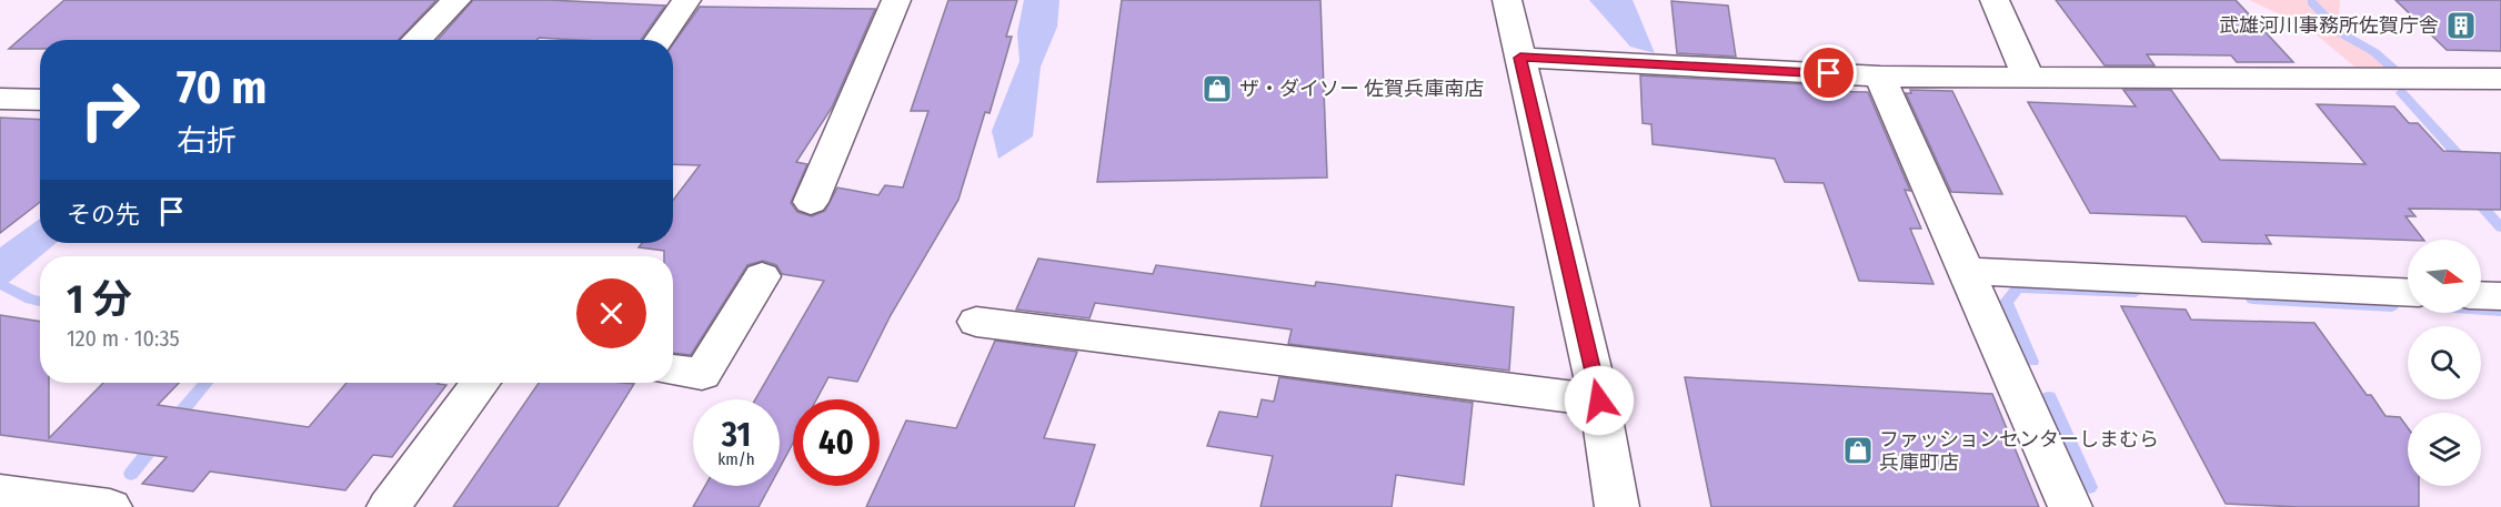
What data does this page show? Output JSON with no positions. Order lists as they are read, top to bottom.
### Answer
{
  "places": {
    "building": ["武雄河川事務所佐賀庁舎"],
    "shop": ["ザ・ダイソー 佐賀兵庫南店", "ファッションセンターしまむら 兵庫町店"]
  },
  "north": "right",
  "page": {
    "turn": ["70 m", "右折"],
    "then": "その先",
    "heading": ["1 分", "120 m · 10:35"],
    "speed": "31 km/h",
    "limit": "40"
  }
}
